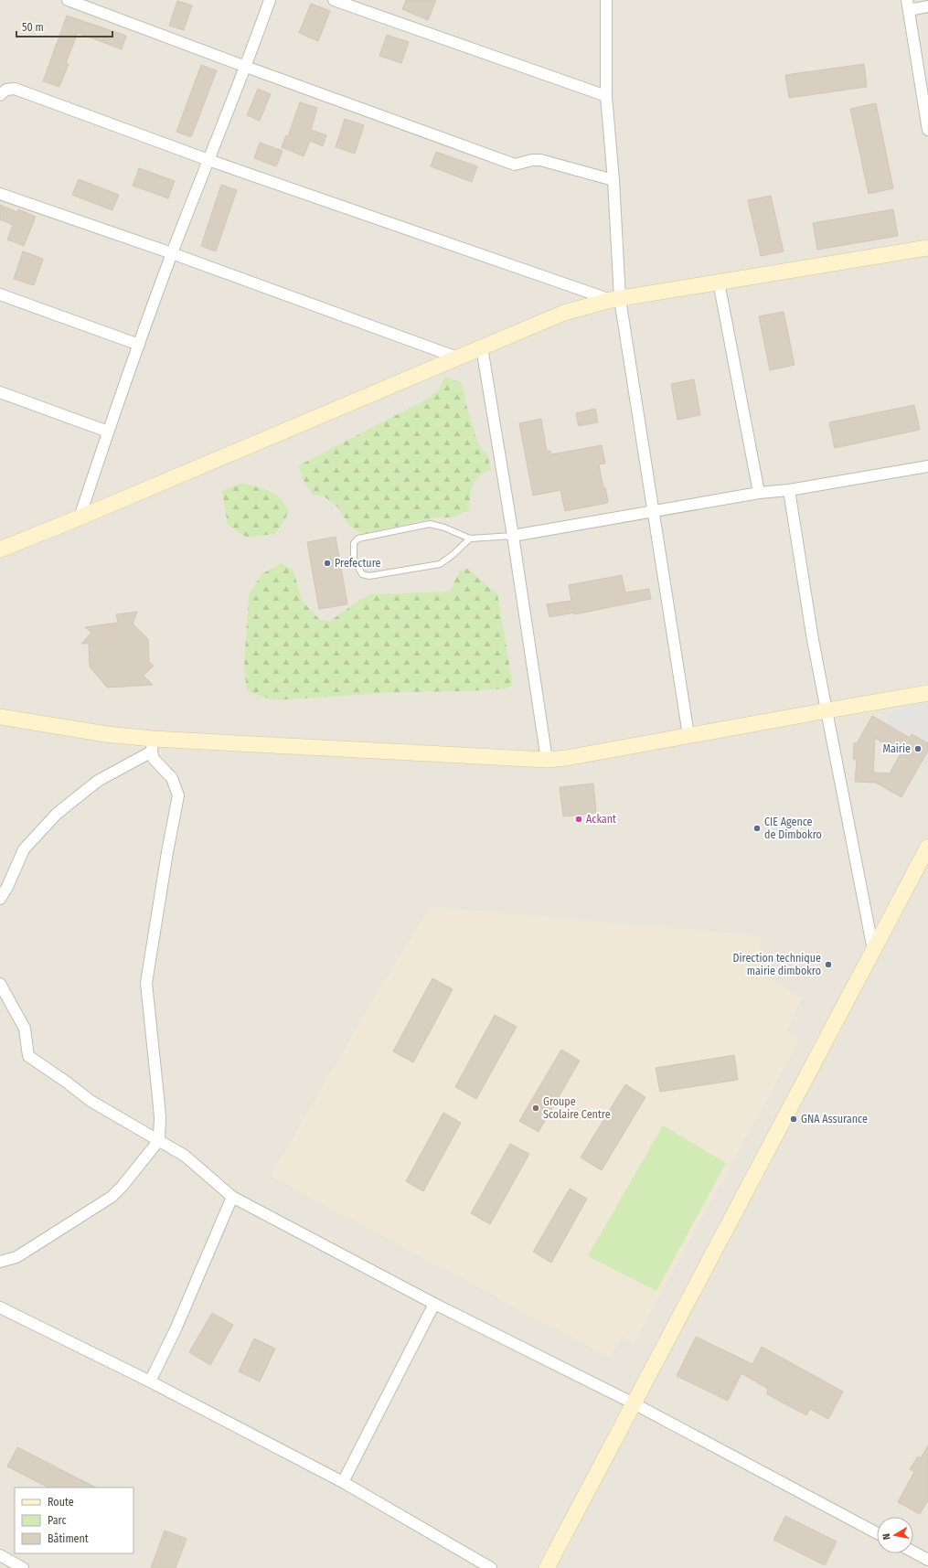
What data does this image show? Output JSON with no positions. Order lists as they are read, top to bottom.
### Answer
{
  "places": [
    "Prefecture",
    "Mairie",
    "Ackant",
    "CIE Agence de Dimbokro",
    "Direction technique mairie dimbokro",
    "Groupe Scolaire Centre",
    "GNA Assurance"
  ],
  "legend": ["Route", "Parc", "Bâtiment"],
  "scale_bar": "50 m",
  "north": "left"
}
